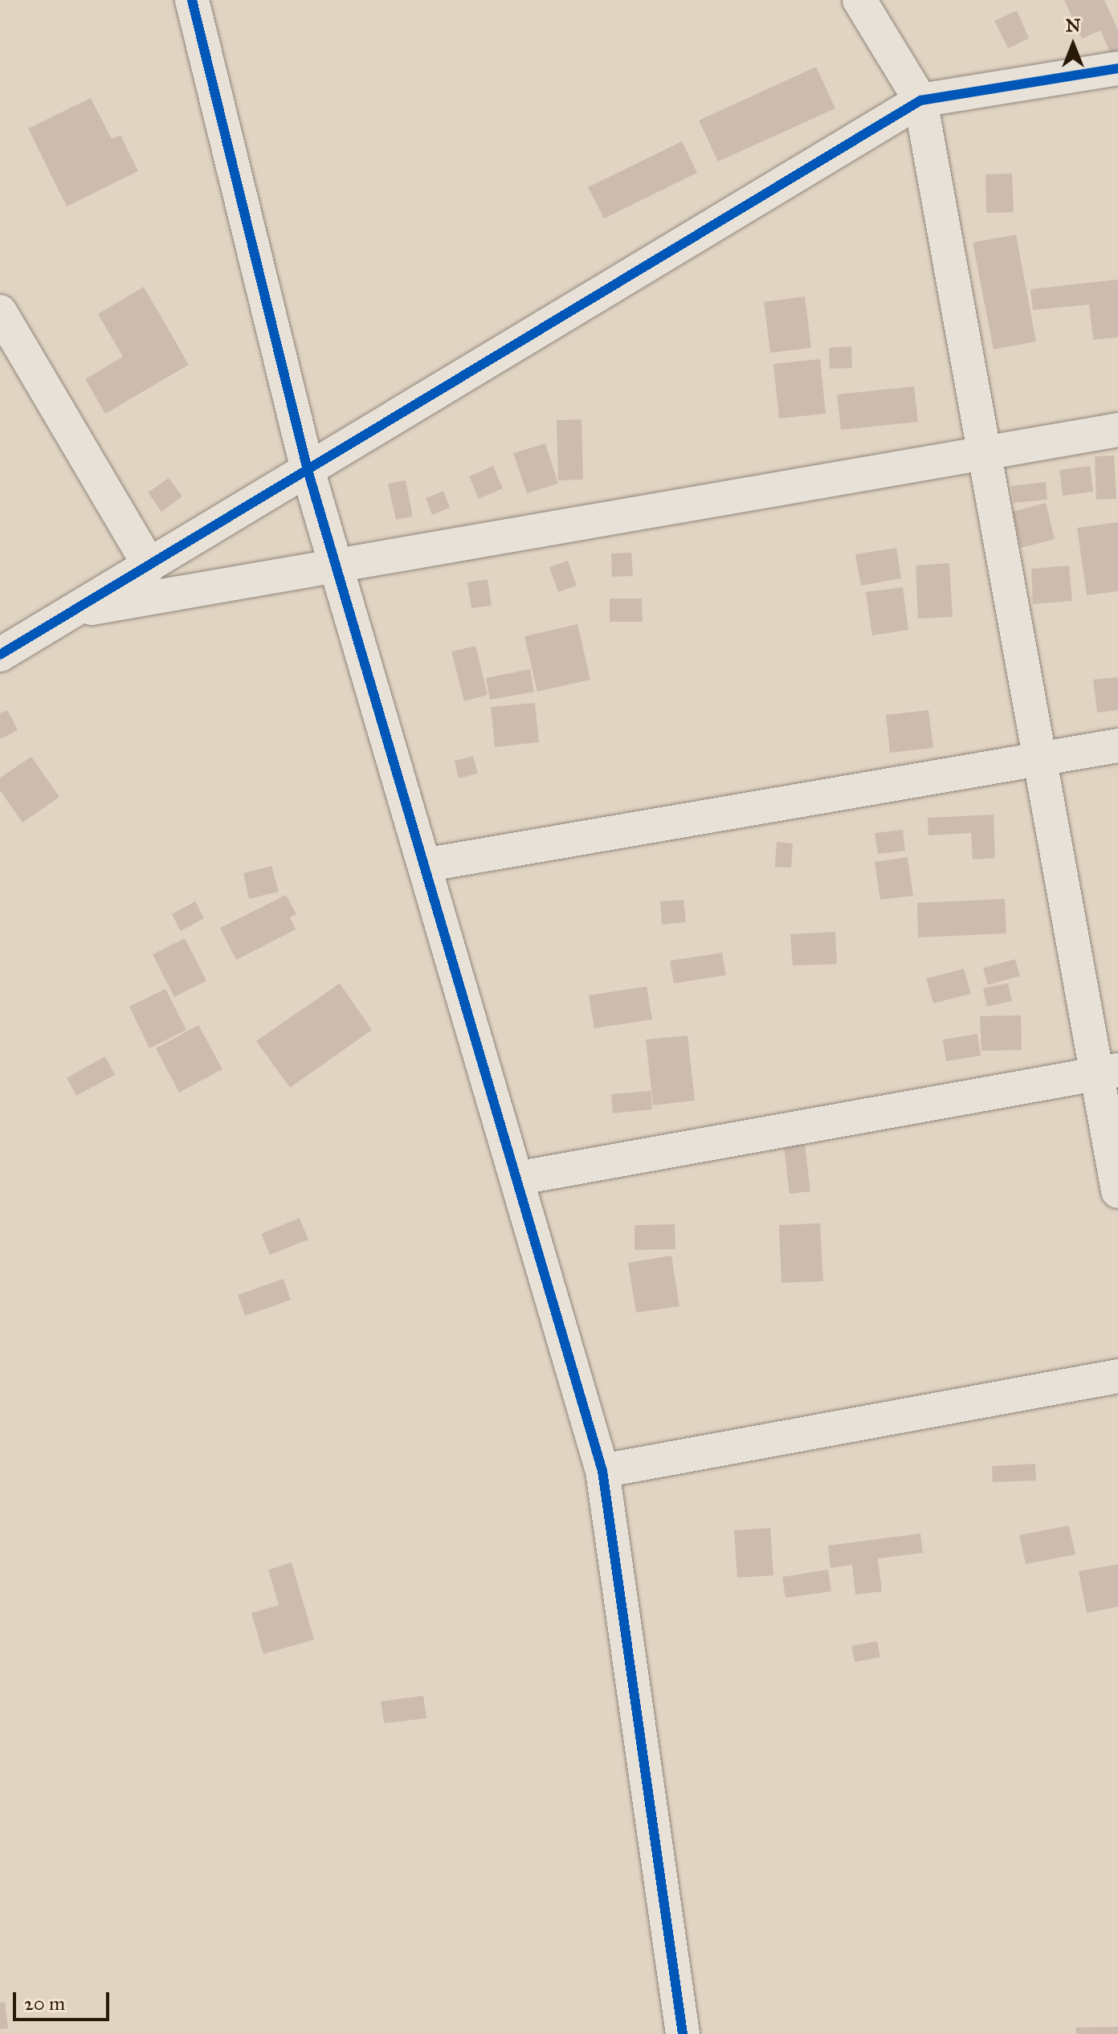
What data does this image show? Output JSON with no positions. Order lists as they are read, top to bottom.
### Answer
{
  "scale_bar": "20 m",
  "north": "top"
}
